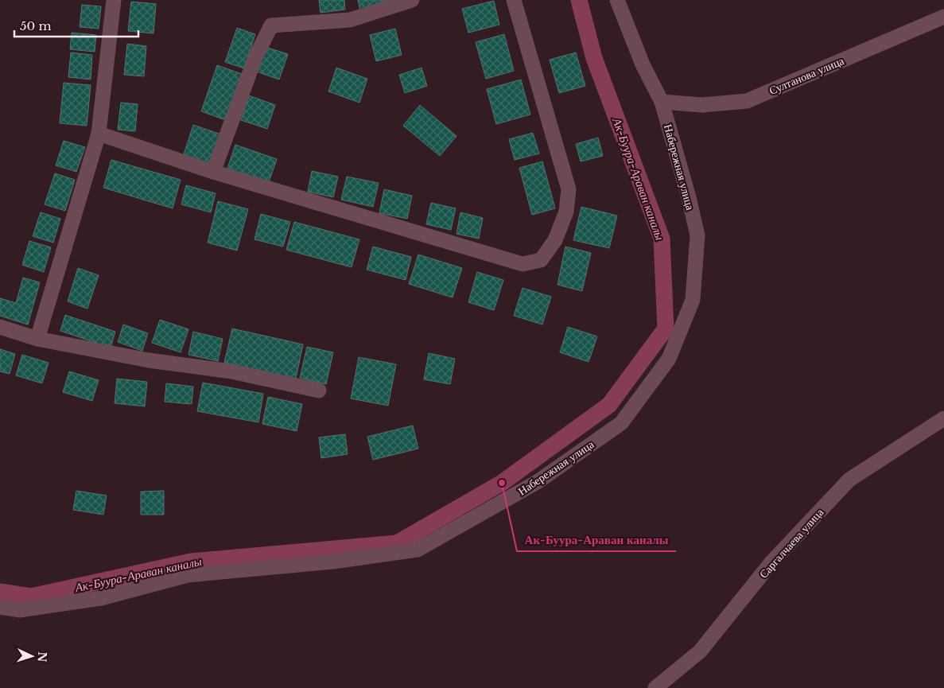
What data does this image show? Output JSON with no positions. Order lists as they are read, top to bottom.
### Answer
{
  "streets": {
    "street": ["Султанова улица", "Набережная улица", "Саргалчаева улица"]
  },
  "crossings": [
    ["Султанова улица", "Набережная улица"]
  ],
  "water": ["Ак-Буура-Араван каналы"],
  "places": ["Ак-Буура-Араван каналы"],
  "scale_bar": "50 m",
  "north": "right"
}
